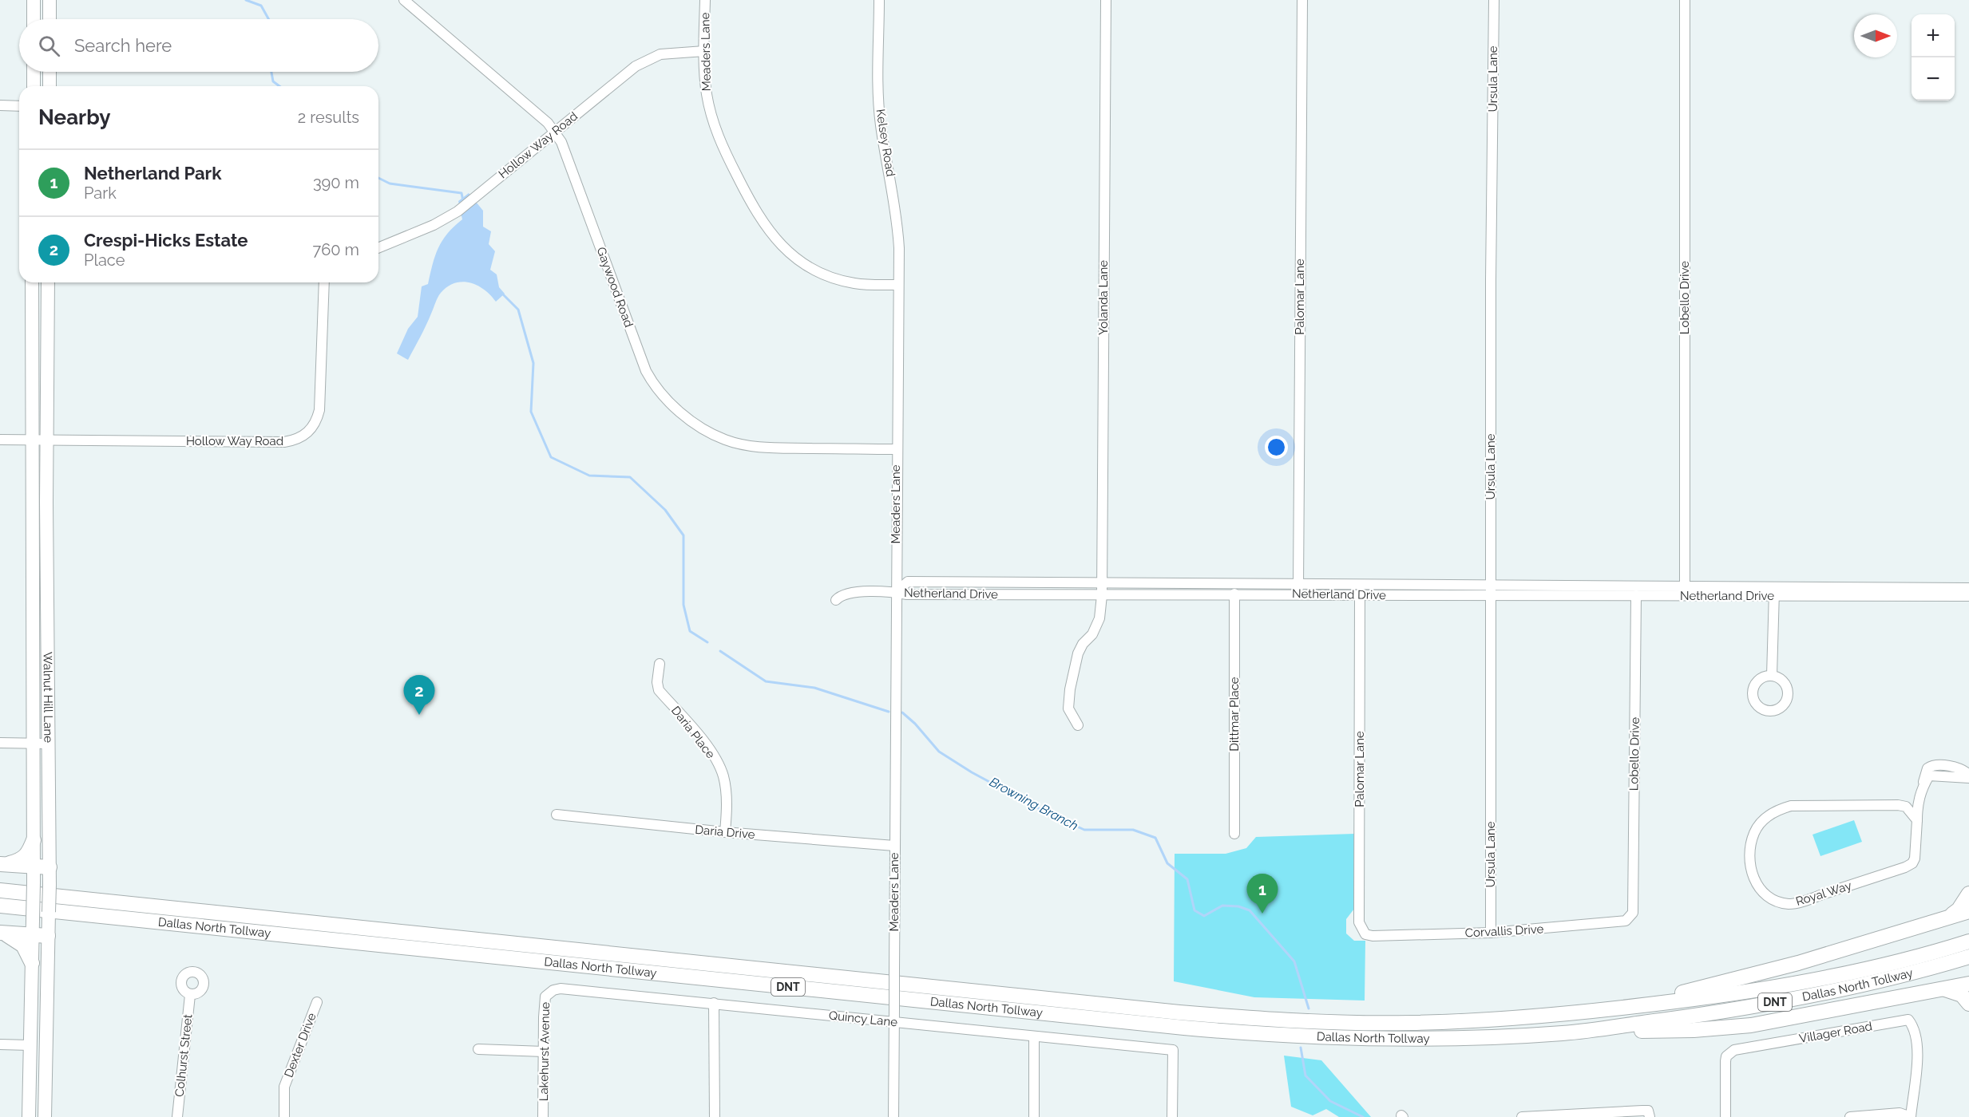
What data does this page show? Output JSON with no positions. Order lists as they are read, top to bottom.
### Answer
{
  "streets": {
    "highway": ["Dallas North Tollway", "DNT"],
    "main road": ["Walnut Hill Lane"],
    "street": [
      "Meaders Lane",
      "Ursula Lane",
      "Kelsey Road",
      "Hollow Way Road",
      "Gaywood Road",
      "Palomar Lane",
      "Yolanda Lane",
      "Lobello Drive",
      "Netherland Drive",
      "Dittmar Place",
      "Daria Place",
      "Daria Drive",
      "Royal Way",
      "Corvallis Drive",
      "Quincy Lane",
      "Villager Road",
      "Dexter Drive",
      "Lakehurst Avenue",
      "Colhurst Street"
    ]
  },
  "crossings": [
    ["Meaders Lane", "Kelsey Road"],
    ["Meaders Lane", "Hollow Way Road"],
    ["Meaders Lane", "Gaywood Road"],
    ["Meaders Lane", "Netherland Drive"],
    ["Meaders Lane", "Daria Drive"],
    ["Meaders Lane", "Quincy Lane"],
    ["Ursula Lane", "Netherland Drive"],
    ["Ursula Lane", "Corvallis Drive"],
    ["Hollow Way Road", "Gaywood Road"],
    ["Hollow Way Road", "Walnut Hill Lane"],
    ["Palomar Lane", "Netherland Drive"],
    ["Palomar Lane", "Corvallis Drive"],
    ["Yolanda Lane", "Netherland Drive"],
    ["Lobello Drive", "Netherland Drive"],
    ["Lobello Drive", "Corvallis Drive"],
    ["Netherland Drive", "Dittmar Place"],
    ["Daria Place", "Daria Drive"],
    ["Quincy Lane", "Lakehurst Avenue"]
  ],
  "water": ["Browning Branch"],
  "north": "right",
  "page": {
    "map_buttons": ["+", "−"],
    "search": "Search here",
    "heading": ["Nearby", "2 results"],
    "list": [
      {
        "mark": "1",
        "name": "Netherland Park",
        "note": "Park",
        "value": "390 m"
      },
      {
        "mark": "2",
        "name": "Crespi-Hicks Estate",
        "note": "Place",
        "value": "760 m"
      }
    ],
    "pins": ["2", "1"]
  }
}
